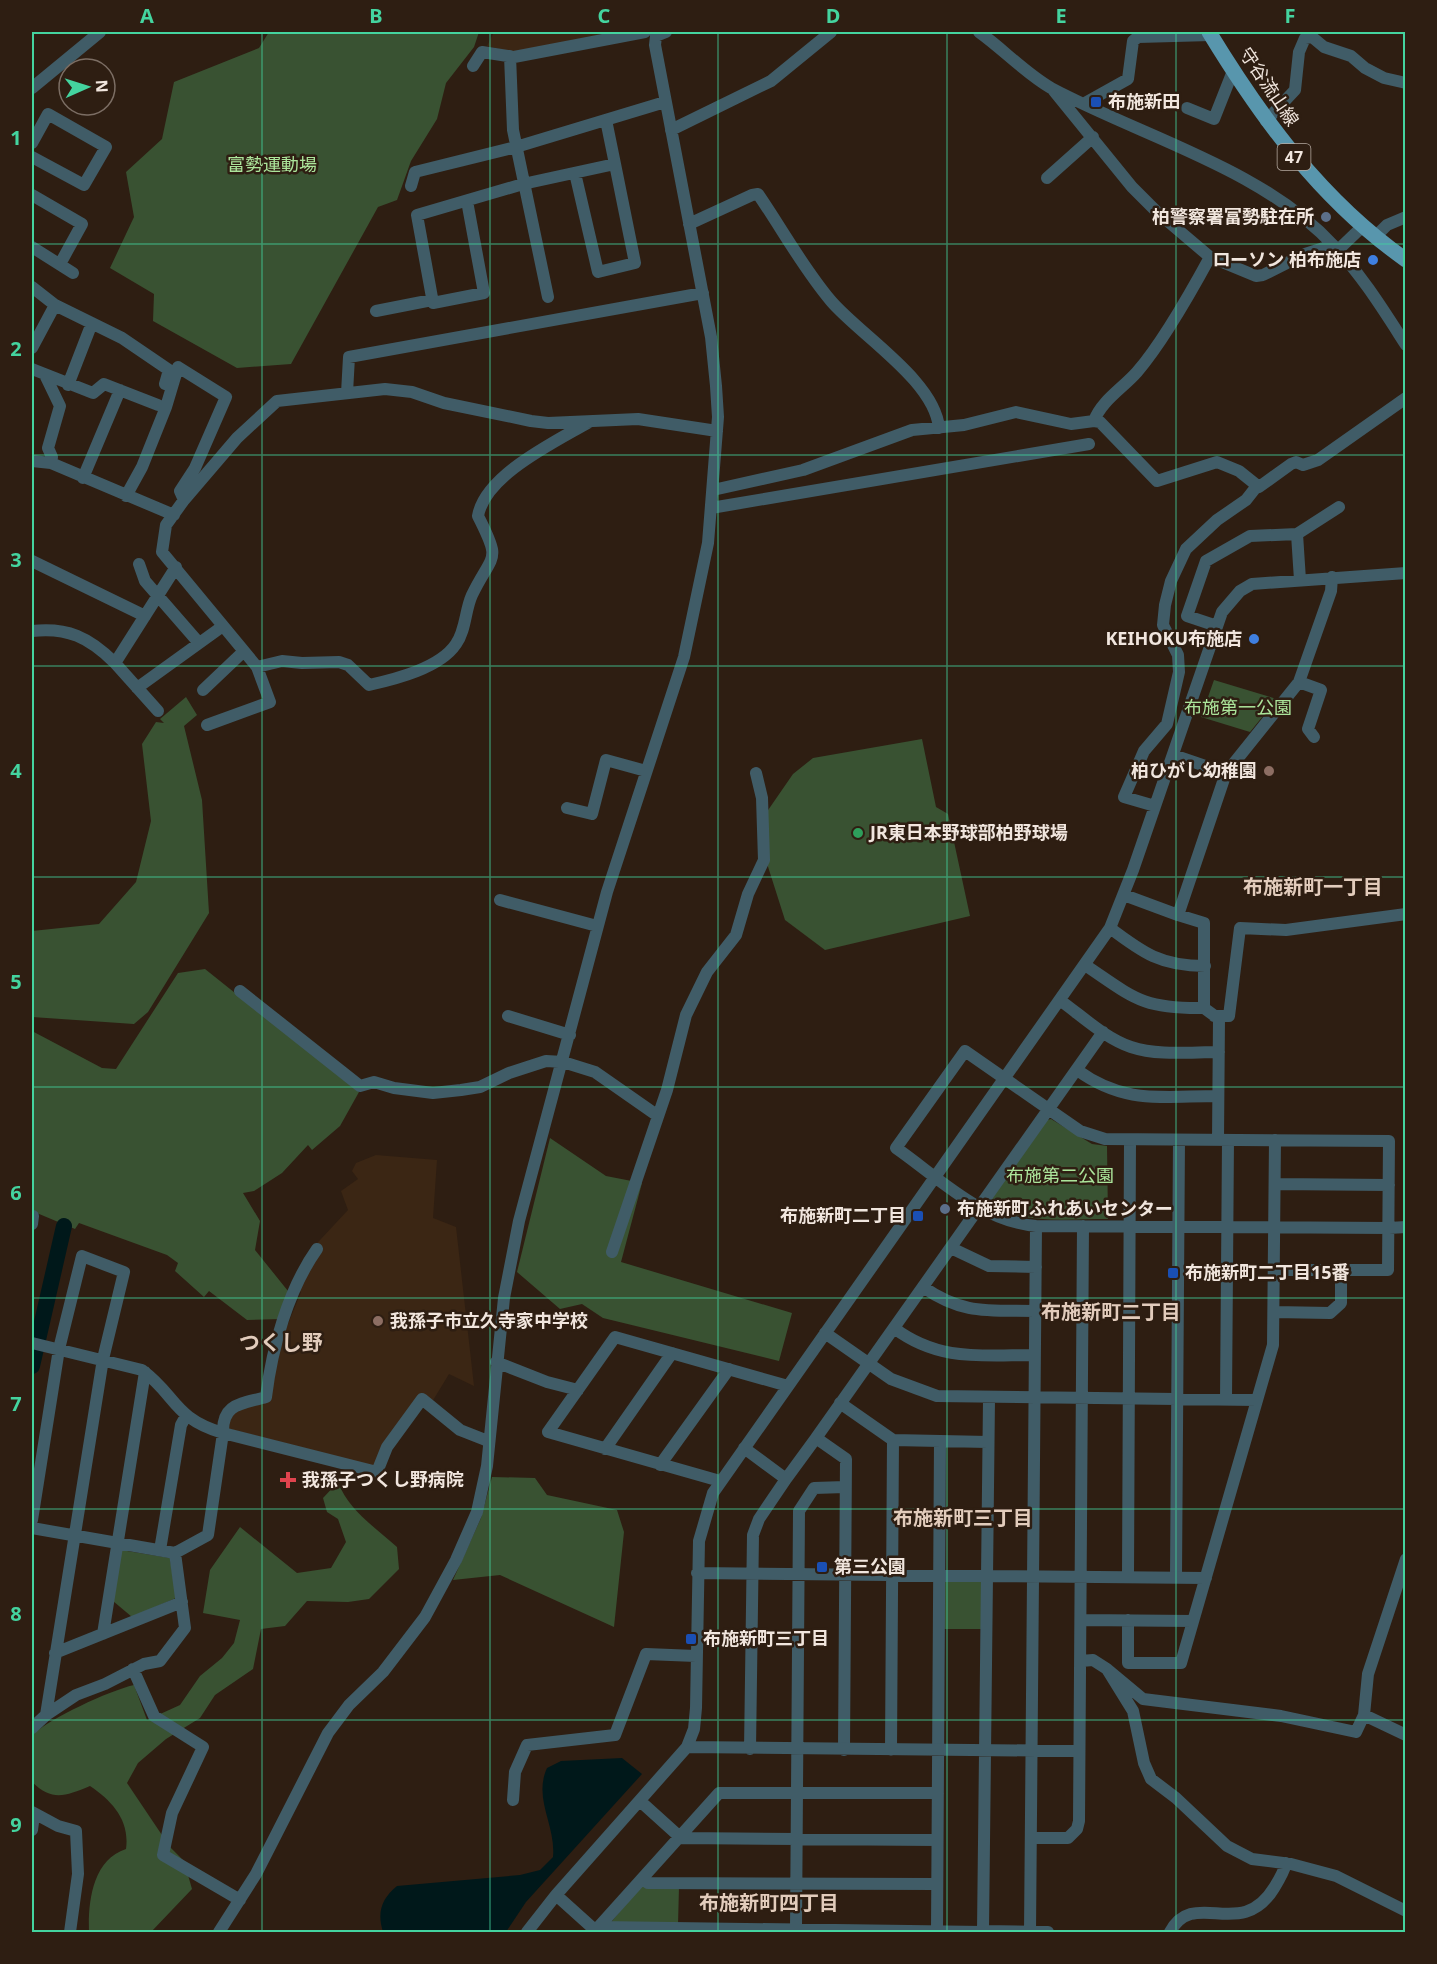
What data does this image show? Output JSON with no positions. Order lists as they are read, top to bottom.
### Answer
{
  "streets": {
    "main road": ["守谷流山線", "47"]
  },
  "districts": [
    "布施新町一丁目",
    "布施新町二丁目",
    "つくし野",
    "布施新町三丁目",
    "布施新町四丁目"
  ],
  "parks": ["富勢運動場", "布施第一公園", "布施第二公園"],
  "places": {
    "transit": [
      "布施新田",
      "布施新町二丁目",
      "布施新町二丁目15番",
      "第三公園",
      "布施新町三丁目"
    ],
    "other": [
      "柏警察署富勢駐在所",
      "ローソン 柏布施店",
      "KEIHOKU布施店",
      "柏ひがし幼稚園",
      "JR東日本野球部柏野球場",
      "布施新町ふれあいセンター",
      "我孫子市立久寺家中学校"
    ],
    "health": ["我孫子つくし野病院"]
  },
  "north": "right",
  "grid": {
    "columns": [
      "A",
      "B",
      "C",
      "D",
      "E",
      "F"
    ],
    "rows": [
      "1",
      "2",
      "3",
      "4",
      "5",
      "6",
      "7",
      "8",
      "9"
    ]
  }
}
